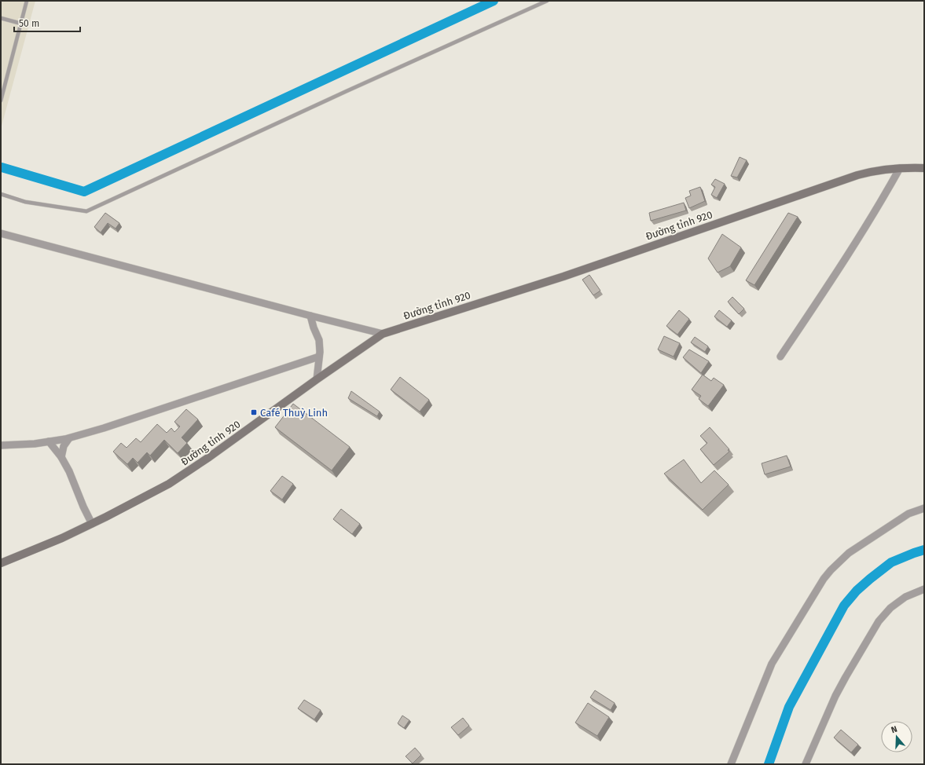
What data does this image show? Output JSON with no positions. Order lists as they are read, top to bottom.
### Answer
{
  "streets": {
    "main road": ["Đường tỉnh 920"]
  },
  "places": {
    "transit": ["Café Thuỳ Linh"]
  },
  "scale_bar": "50 m",
  "north": "top"
}
